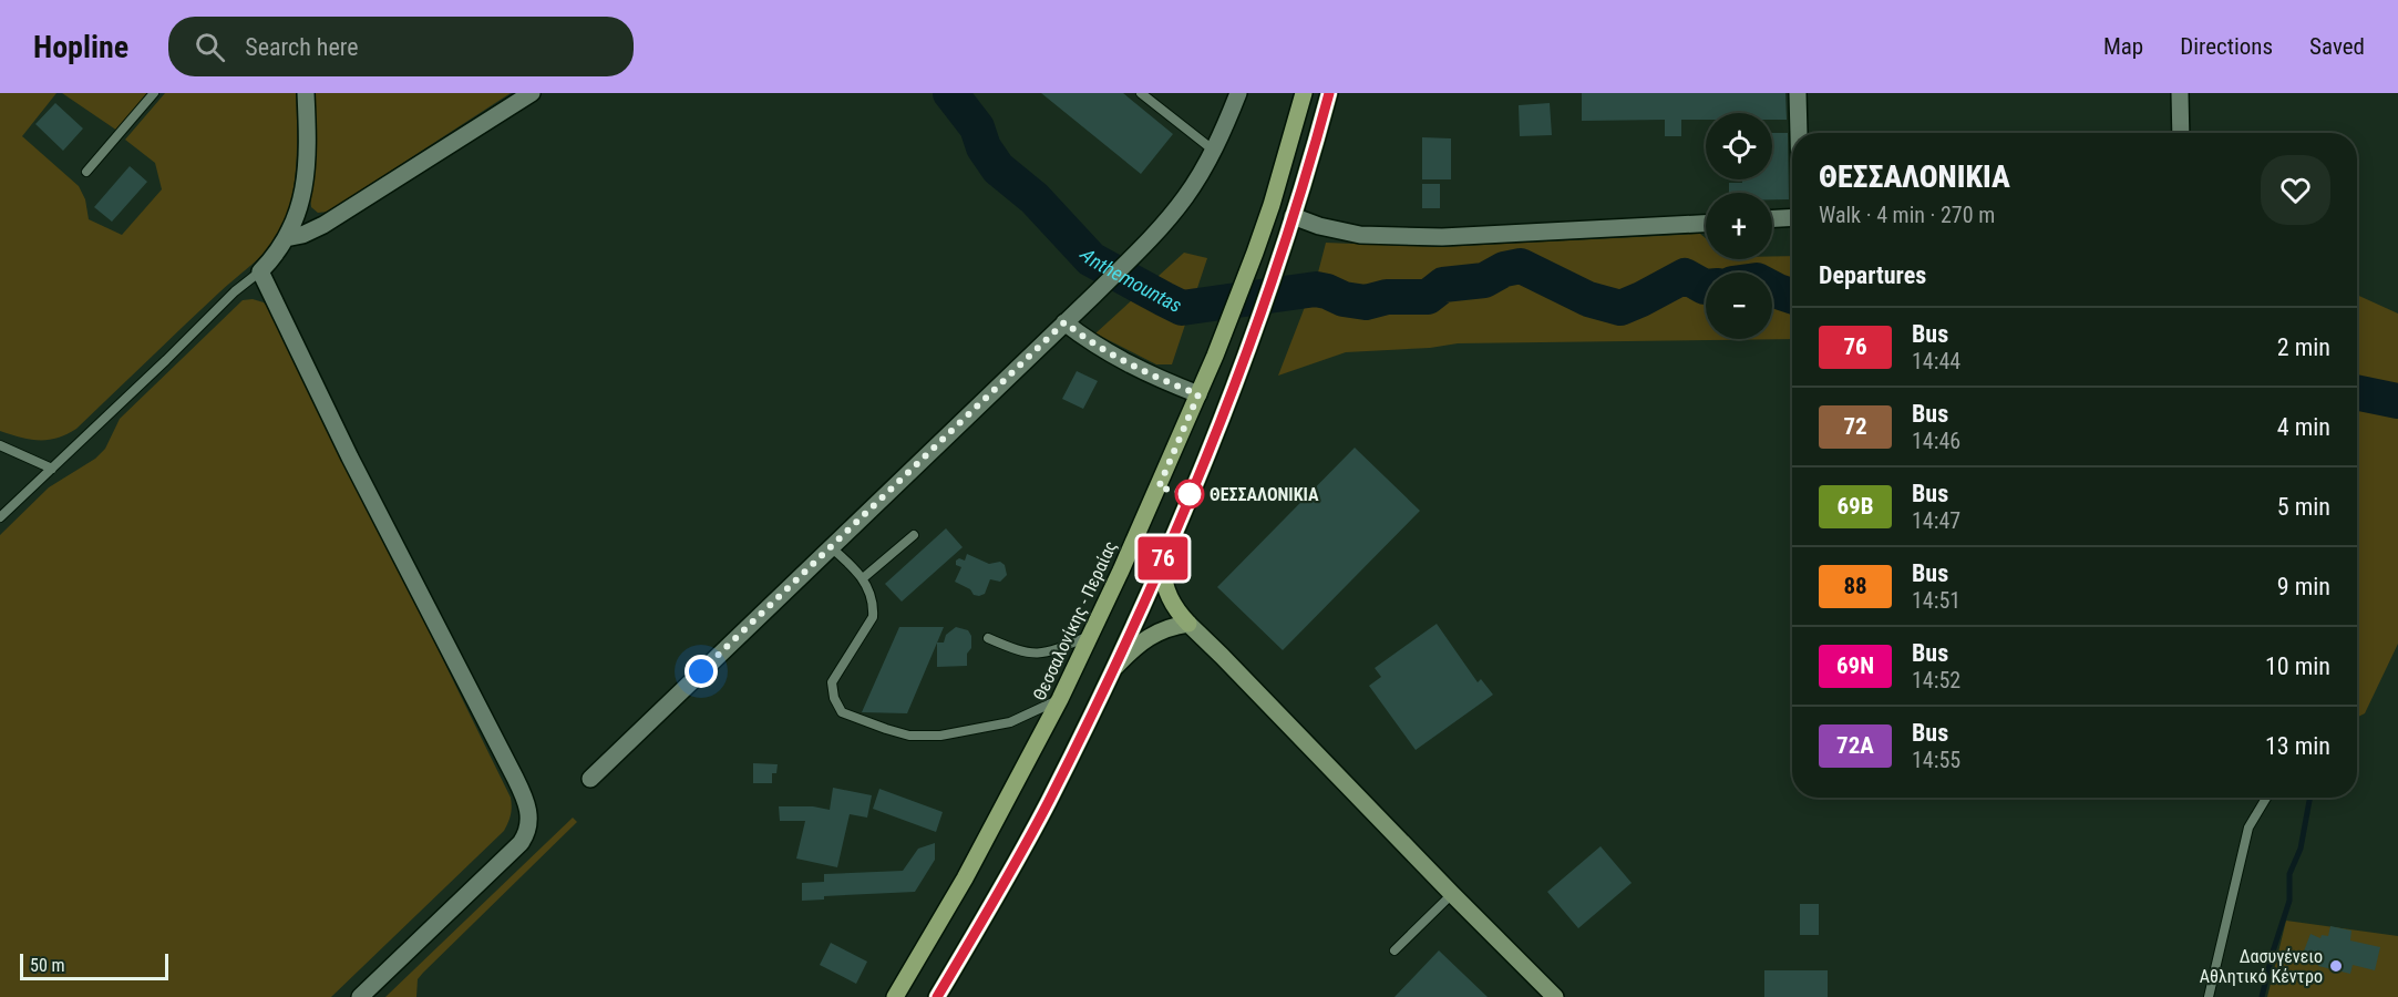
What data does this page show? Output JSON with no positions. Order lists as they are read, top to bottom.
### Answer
{
  "streets": {
    "main road": ["Θεσσαλονίκης - Περαίας"]
  },
  "water": ["Anthemountas"],
  "places": ["ΘΕΣΣΑΛΟΝΙΚΙΑ", "Δασυγένειο Αθλητικό Κέντρο"],
  "lines": ["bus line 76"],
  "scale_bar": "50 m",
  "page": {
    "header": "Hopline",
    "search": "Search here",
    "nav": ["Map", "Directions", "Saved"],
    "on_map": "76",
    "map_buttons": ["+", "−"],
    "heading": [
      ["ΘΕΣΣΑΛΟΝΙΚΙΑ", "Walk · 4 min · 270 m"],
      "Departures"
    ],
    "list": [
      {
        "mark": "76",
        "name": "Bus",
        "note": "14:44",
        "value": "2 min"
      },
      {
        "mark": "72",
        "name": "Bus",
        "note": "14:46",
        "value": "4 min"
      },
      {
        "mark": "69Β",
        "name": "Bus",
        "note": "14:47",
        "value": "5 min"
      },
      {
        "mark": "88",
        "name": "Bus",
        "note": "14:51",
        "value": "9 min"
      },
      {
        "mark": "69Ν",
        "name": "Bus",
        "note": "14:52",
        "value": "10 min"
      },
      {
        "mark": "72A",
        "name": "Bus",
        "note": "14:55",
        "value": "13 min"
      }
    ],
    "scale": "50 m"
  }
}
